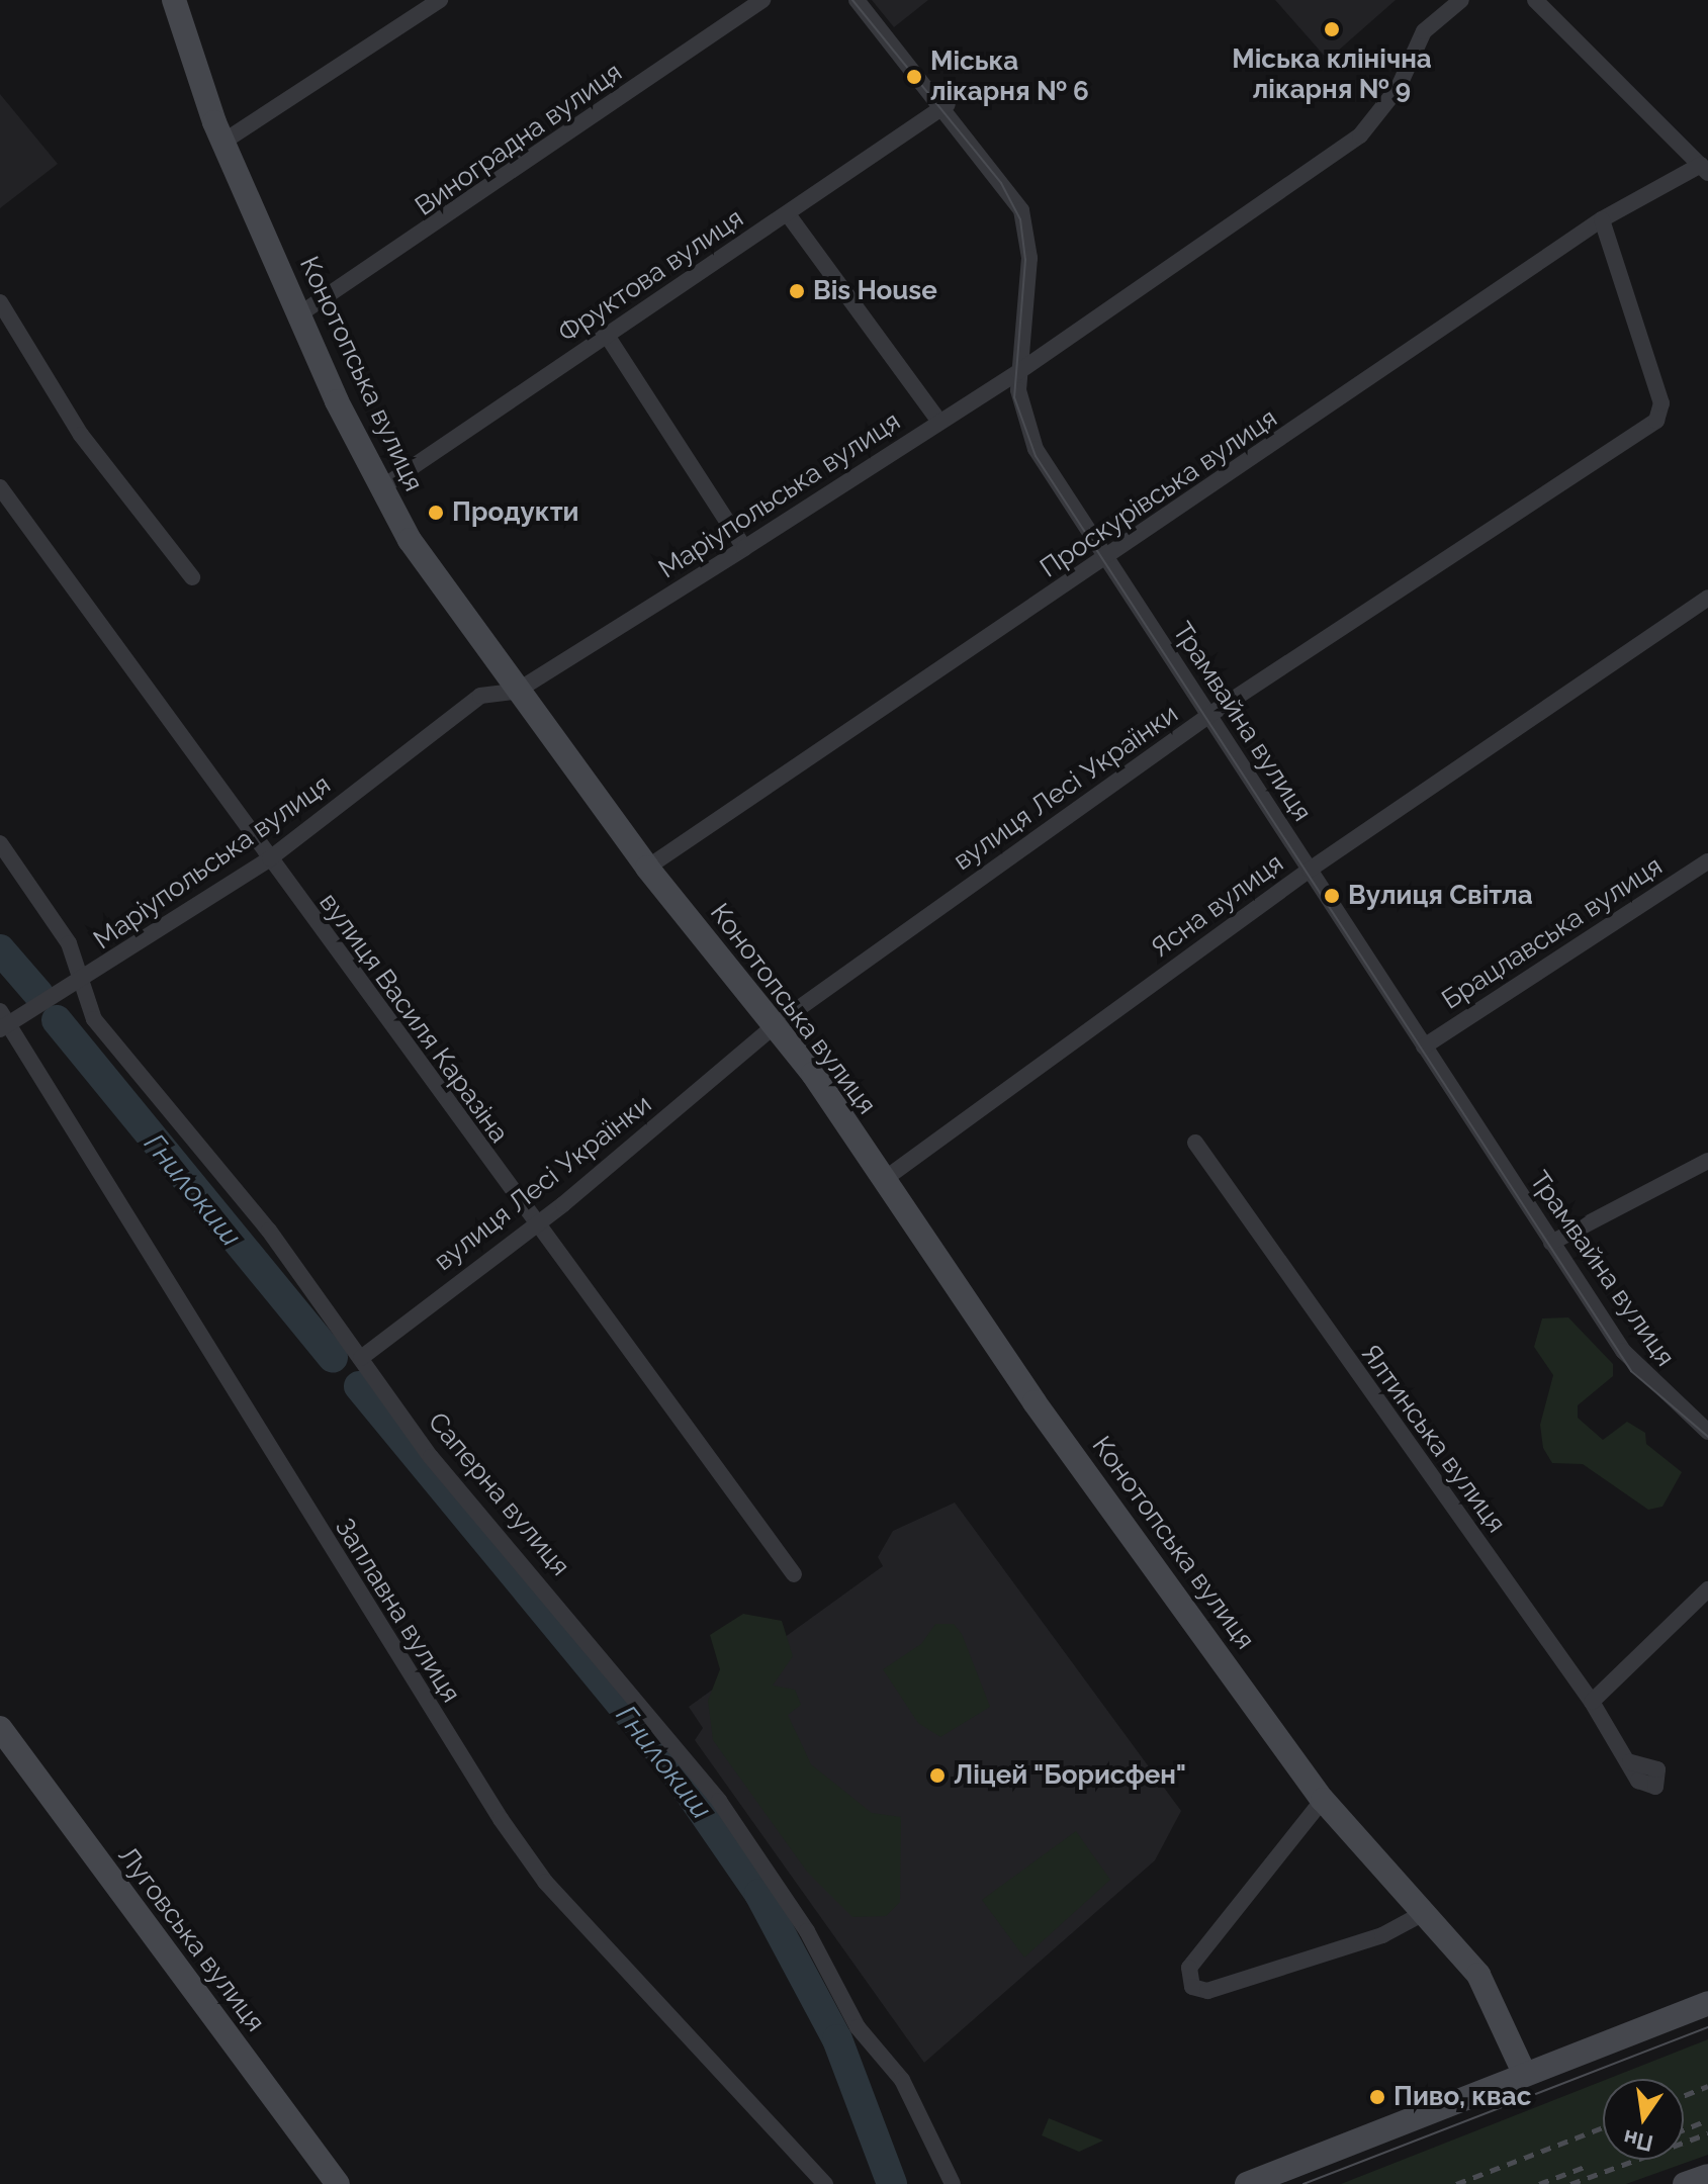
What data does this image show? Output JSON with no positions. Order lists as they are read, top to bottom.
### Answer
{
  "streets": {
    "street": [
      "Виноградна вулиця",
      "Фруктова вулиця",
      "Конотопська вулиця",
      "Проскурівська вулиця",
      "Маріупольська вулиця",
      "Трамвайна вулиця",
      "вулиця Лесі Українки",
      "Ясна вулиця",
      "Брацлавська вулиця",
      "вулиця Василя Каразіна",
      "Ялтинська вулиця",
      "Саперна вулиця",
      "Заплавна вулиця",
      "Луговська вулиця"
    ]
  },
  "crossings": [
    ["Виноградна вулиця", "Конотопська вулиця"],
    ["Фруктова вулиця", "Конотопська вулиця"],
    ["Фруктова вулиця", "Трамвайна вулиця"],
    ["Конотопська вулиця", "Проскурівська вулиця"],
    ["Конотопська вулиця", "Маріупольська вулиця"],
    ["Конотопська вулиця", "вулиця Лесі Українки"],
    ["Конотопська вулиця", "Ясна вулиця"],
    ["Проскурівська вулиця", "Трамвайна вулиця"],
    ["Проскурівська вулиця", "вулиця Лесі Українки"],
    ["Маріупольська вулиця", "Трамвайна вулиця"],
    ["Маріупольська вулиця", "вулиця Василя Каразіна"],
    ["Маріупольська вулиця", "Саперна вулиця"],
    ["Маріупольська вулиця", "Заплавна вулиця"],
    ["Трамвайна вулиця", "вулиця Лесі Українки"],
    ["Трамвайна вулиця", "Ясна вулиця"],
    ["Трамвайна вулиця", "Брацлавська вулиця"],
    ["вулиця Лесі Українки", "вулиця Василя Каразіна"],
    ["вулиця Лесі Українки", "Саперна вулиця"]
  ],
  "water": ["Гнилокиш"],
  "places": [
    "Міська клінічна лікарня № 9",
    "Міська лікарня № 6",
    "Bis House",
    "Продукти",
    "Вулиця Світла",
    "Ліцей \"Борисфен\"",
    "Пиво, квас"
  ],
  "north": "bottom"
}
